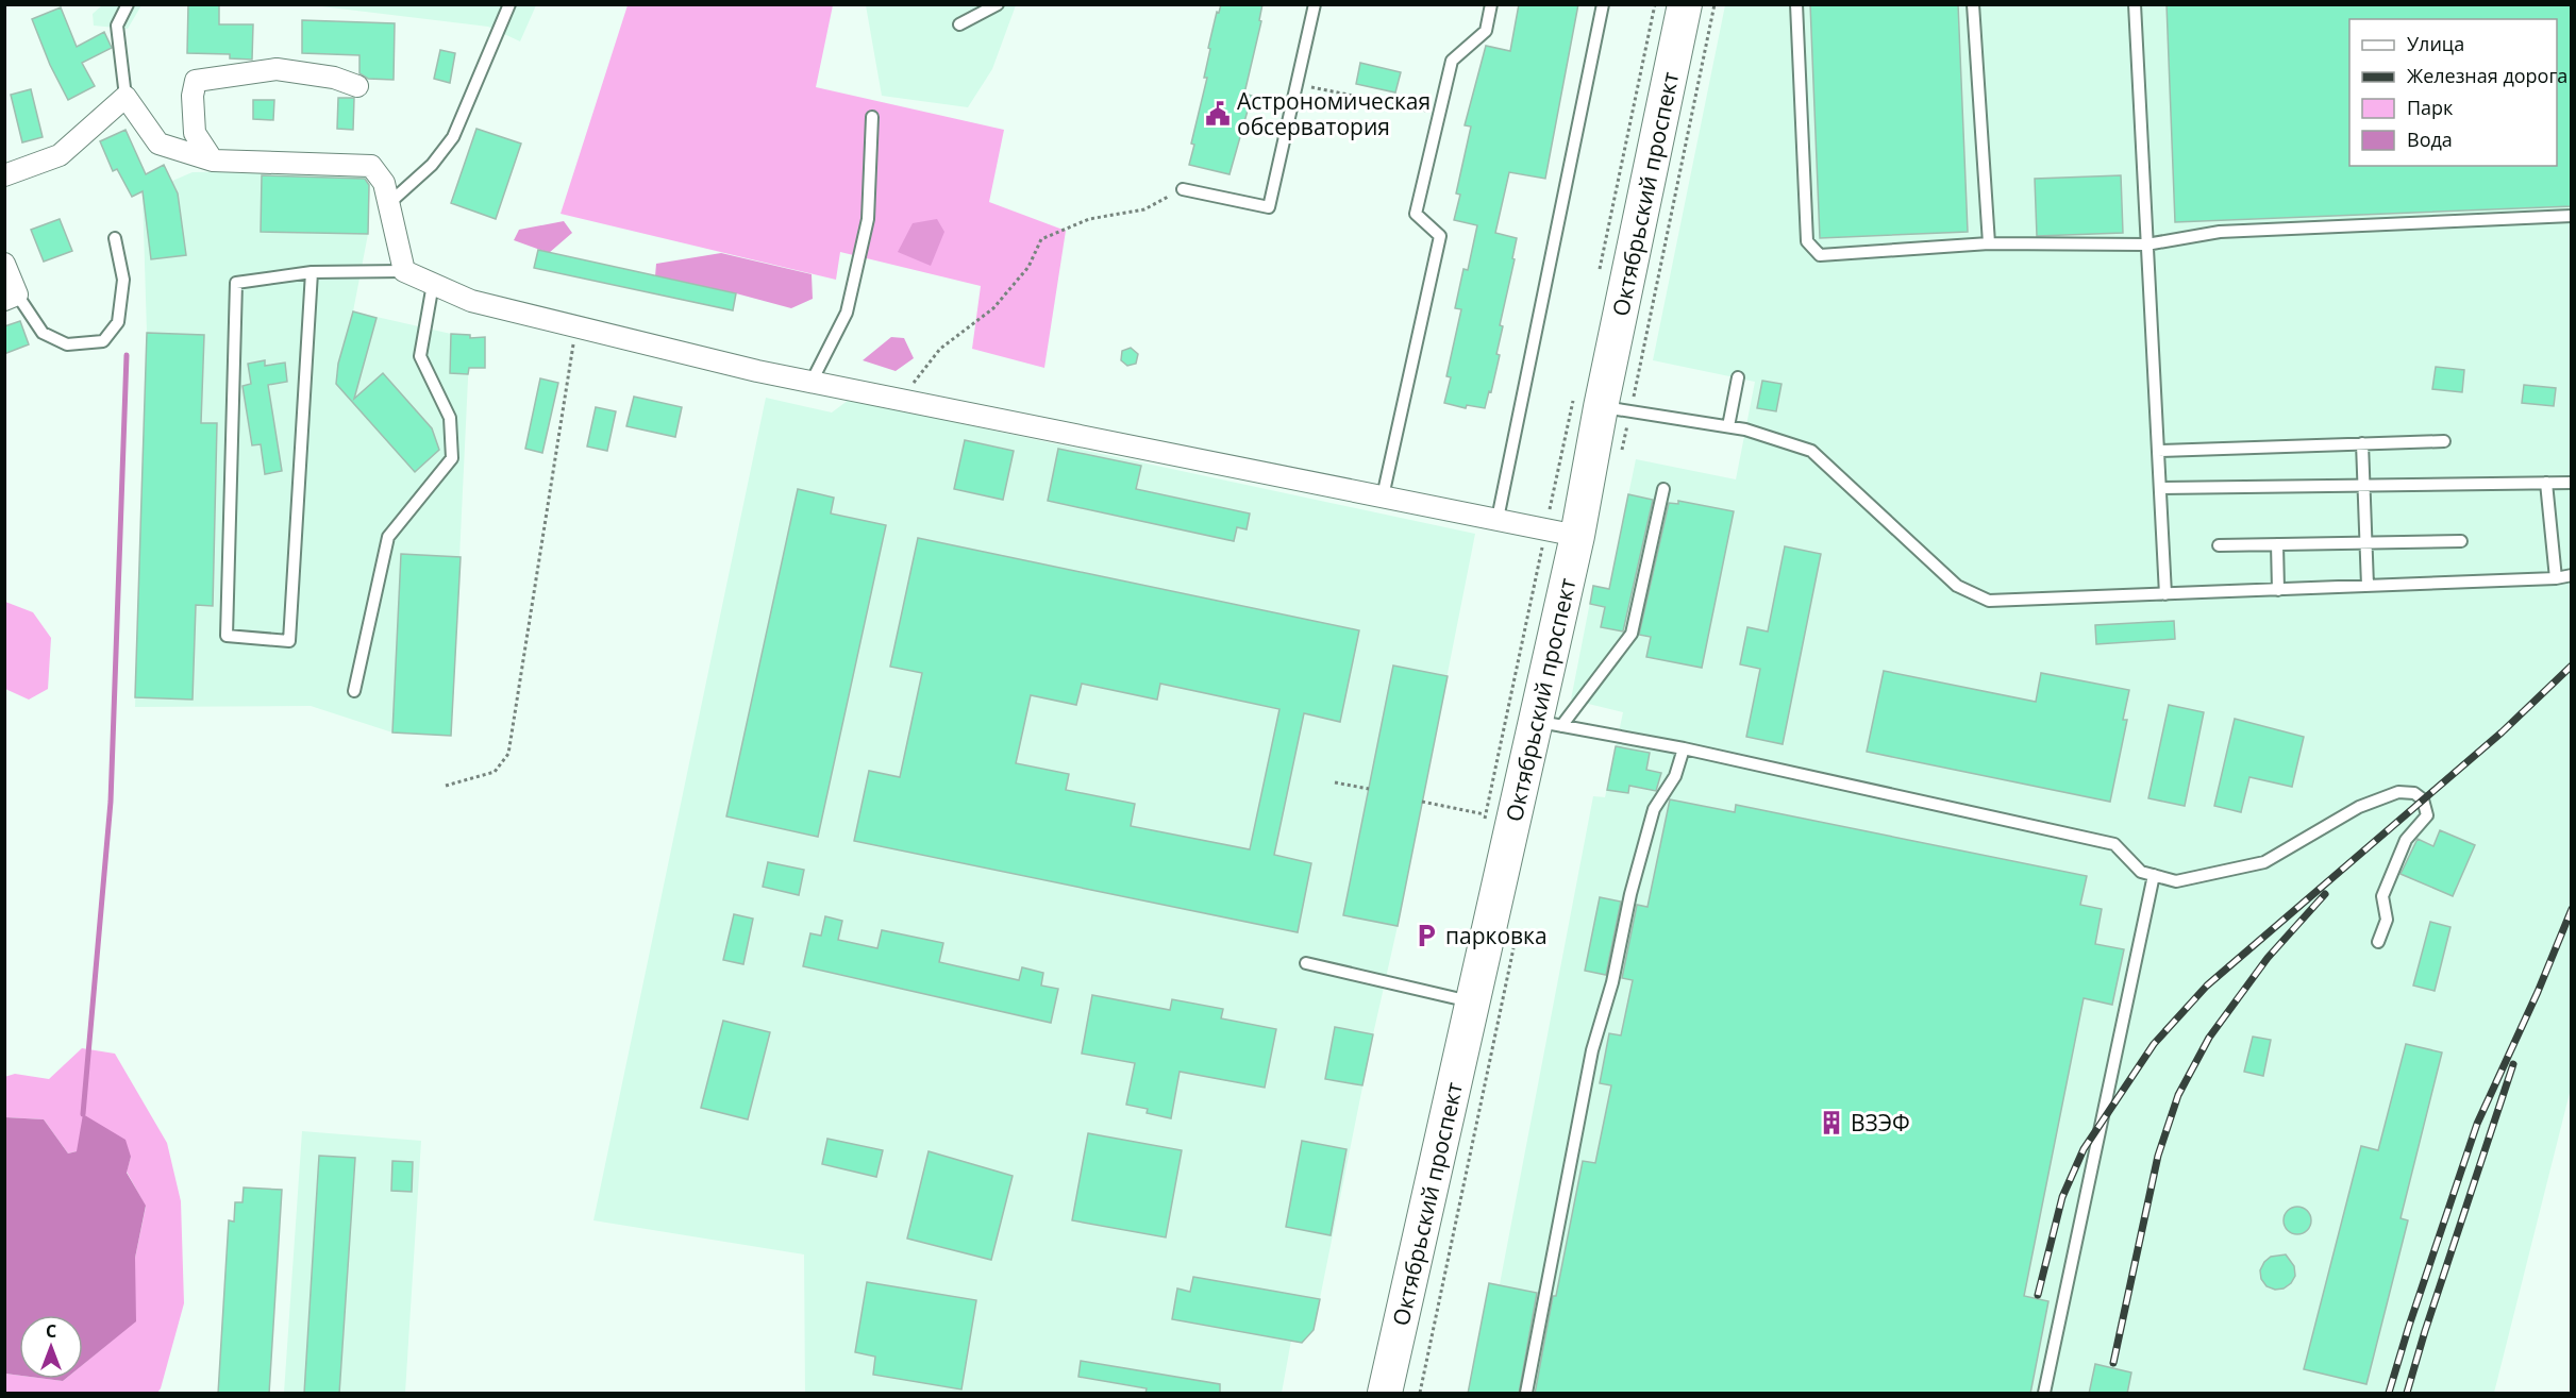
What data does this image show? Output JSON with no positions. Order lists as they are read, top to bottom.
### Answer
{
  "streets": {
    "main road": ["Октябрьский проспект"]
  },
  "places": {
    "public building": ["Aстрономическая обсерватория"],
    "parking": ["парковка"],
    "building": ["ВЗЭФ"]
  },
  "legend": [
    "Улица",
    "Железная дорога",
    "Парк",
    "Вода"
  ],
  "north": "top"
}
